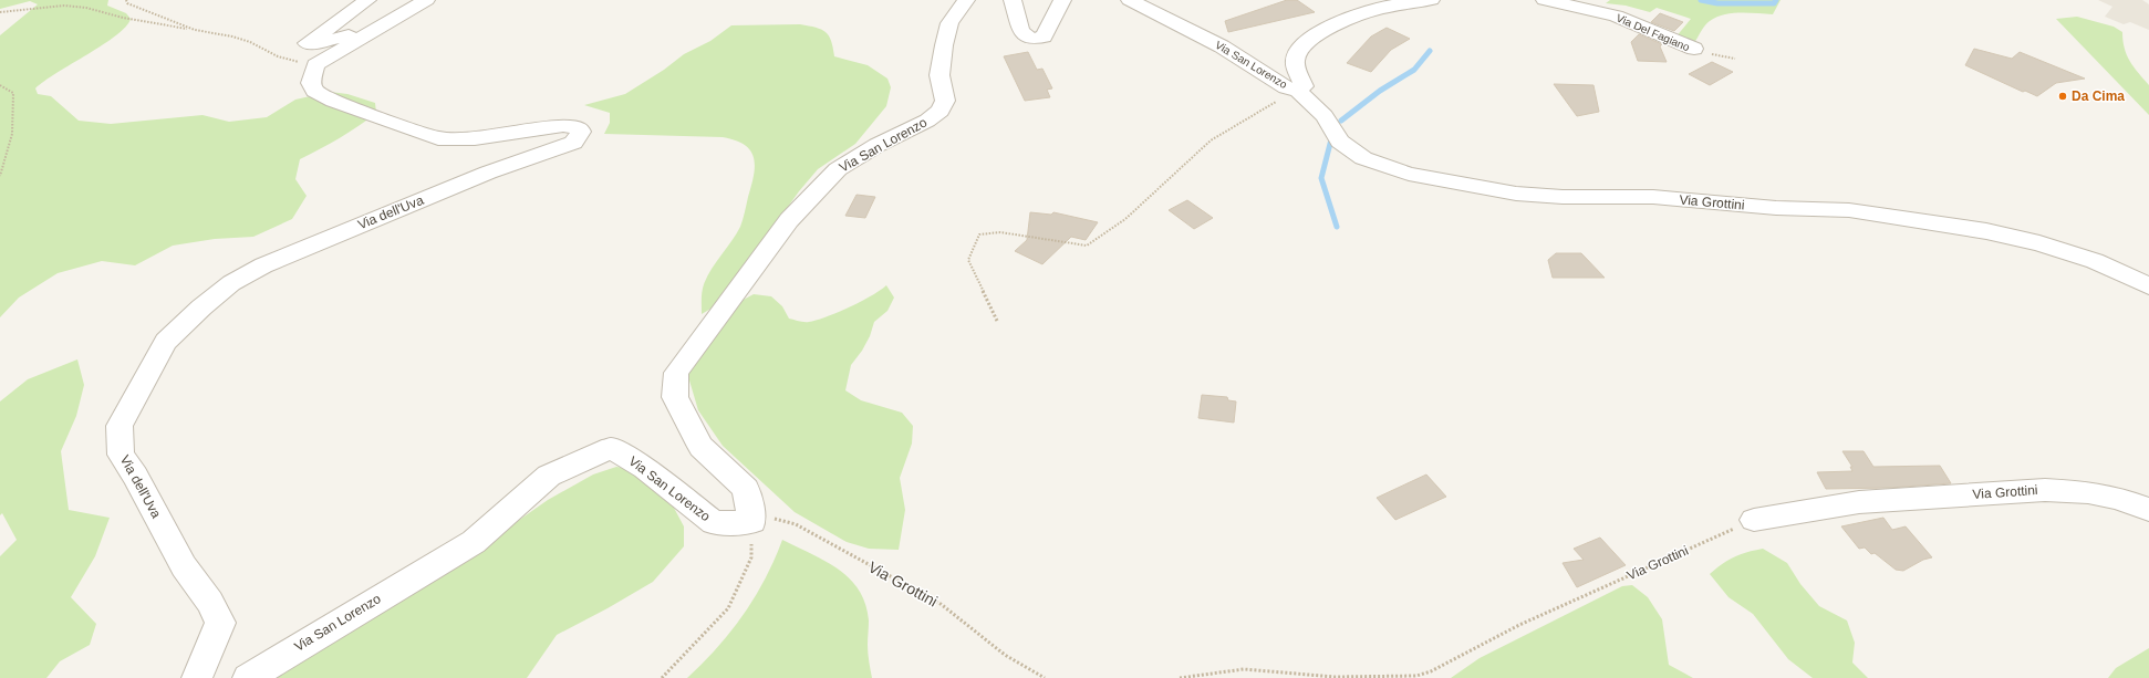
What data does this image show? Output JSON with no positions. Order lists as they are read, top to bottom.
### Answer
{
  "streets": {
    "street": [
      "Via Del Fagiano",
      "Via San Lorenzo",
      "Via Grottini",
      "Via dell'Uva"
    ]
  },
  "crossings": [
    ["Via San Lorenzo", "Via Grottini"]
  ],
  "places": ["Da Cima"]
}
